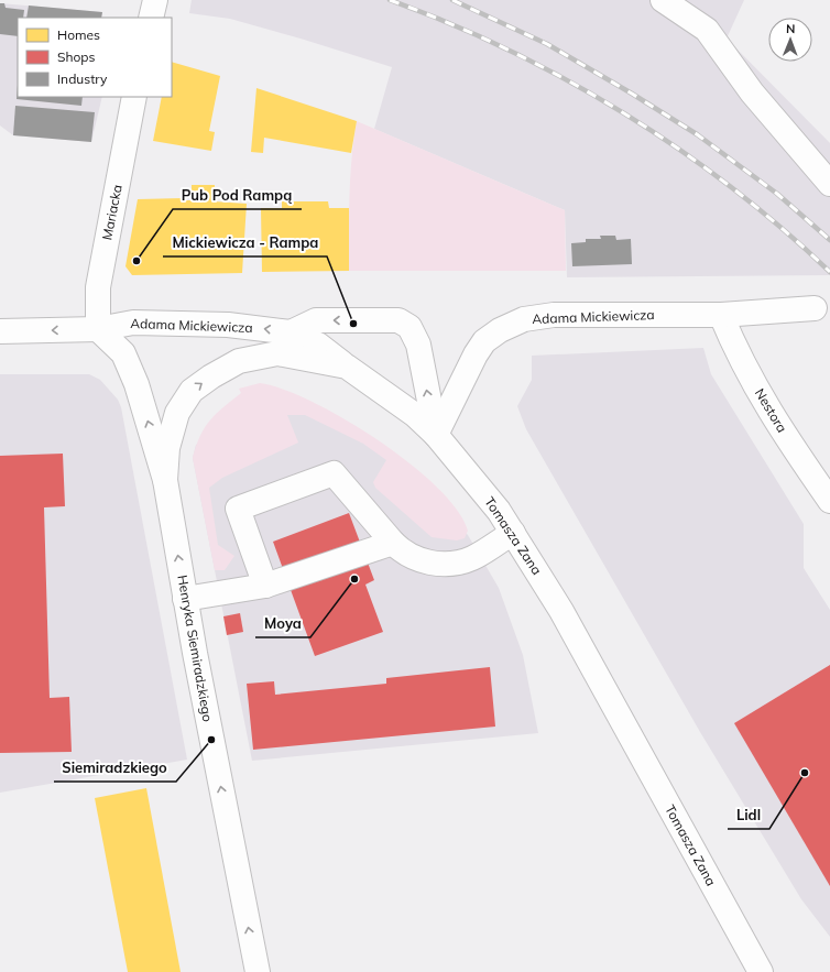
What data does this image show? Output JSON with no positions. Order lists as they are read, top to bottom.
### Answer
{
  "streets": {
    "main road": [
      "Mariacka",
      "Adama Mickiewicza",
      "Nestora",
      "Tomasza Zana",
      "Henryka Siemiradzkiego"
    ]
  },
  "crossings": [
    ["Mariacka", "Adama Mickiewicza"],
    ["Adama Mickiewicza", "Nestora"],
    ["Adama Mickiewicza", "Tomasza Zana"],
    ["Tomasza Zana", "Henryka Siemiradzkiego"]
  ],
  "one_way": ["Adama Mickiewicza", "Henryka Siemiradzkiego"],
  "places": [
    "Pub Pod Rampą",
    "Mickiewicza - Rampa",
    "Moya",
    "Siemiradzkiego",
    "Lidl"
  ],
  "legend": ["Homes", "Shops", "Industry"],
  "north": "top"
}
